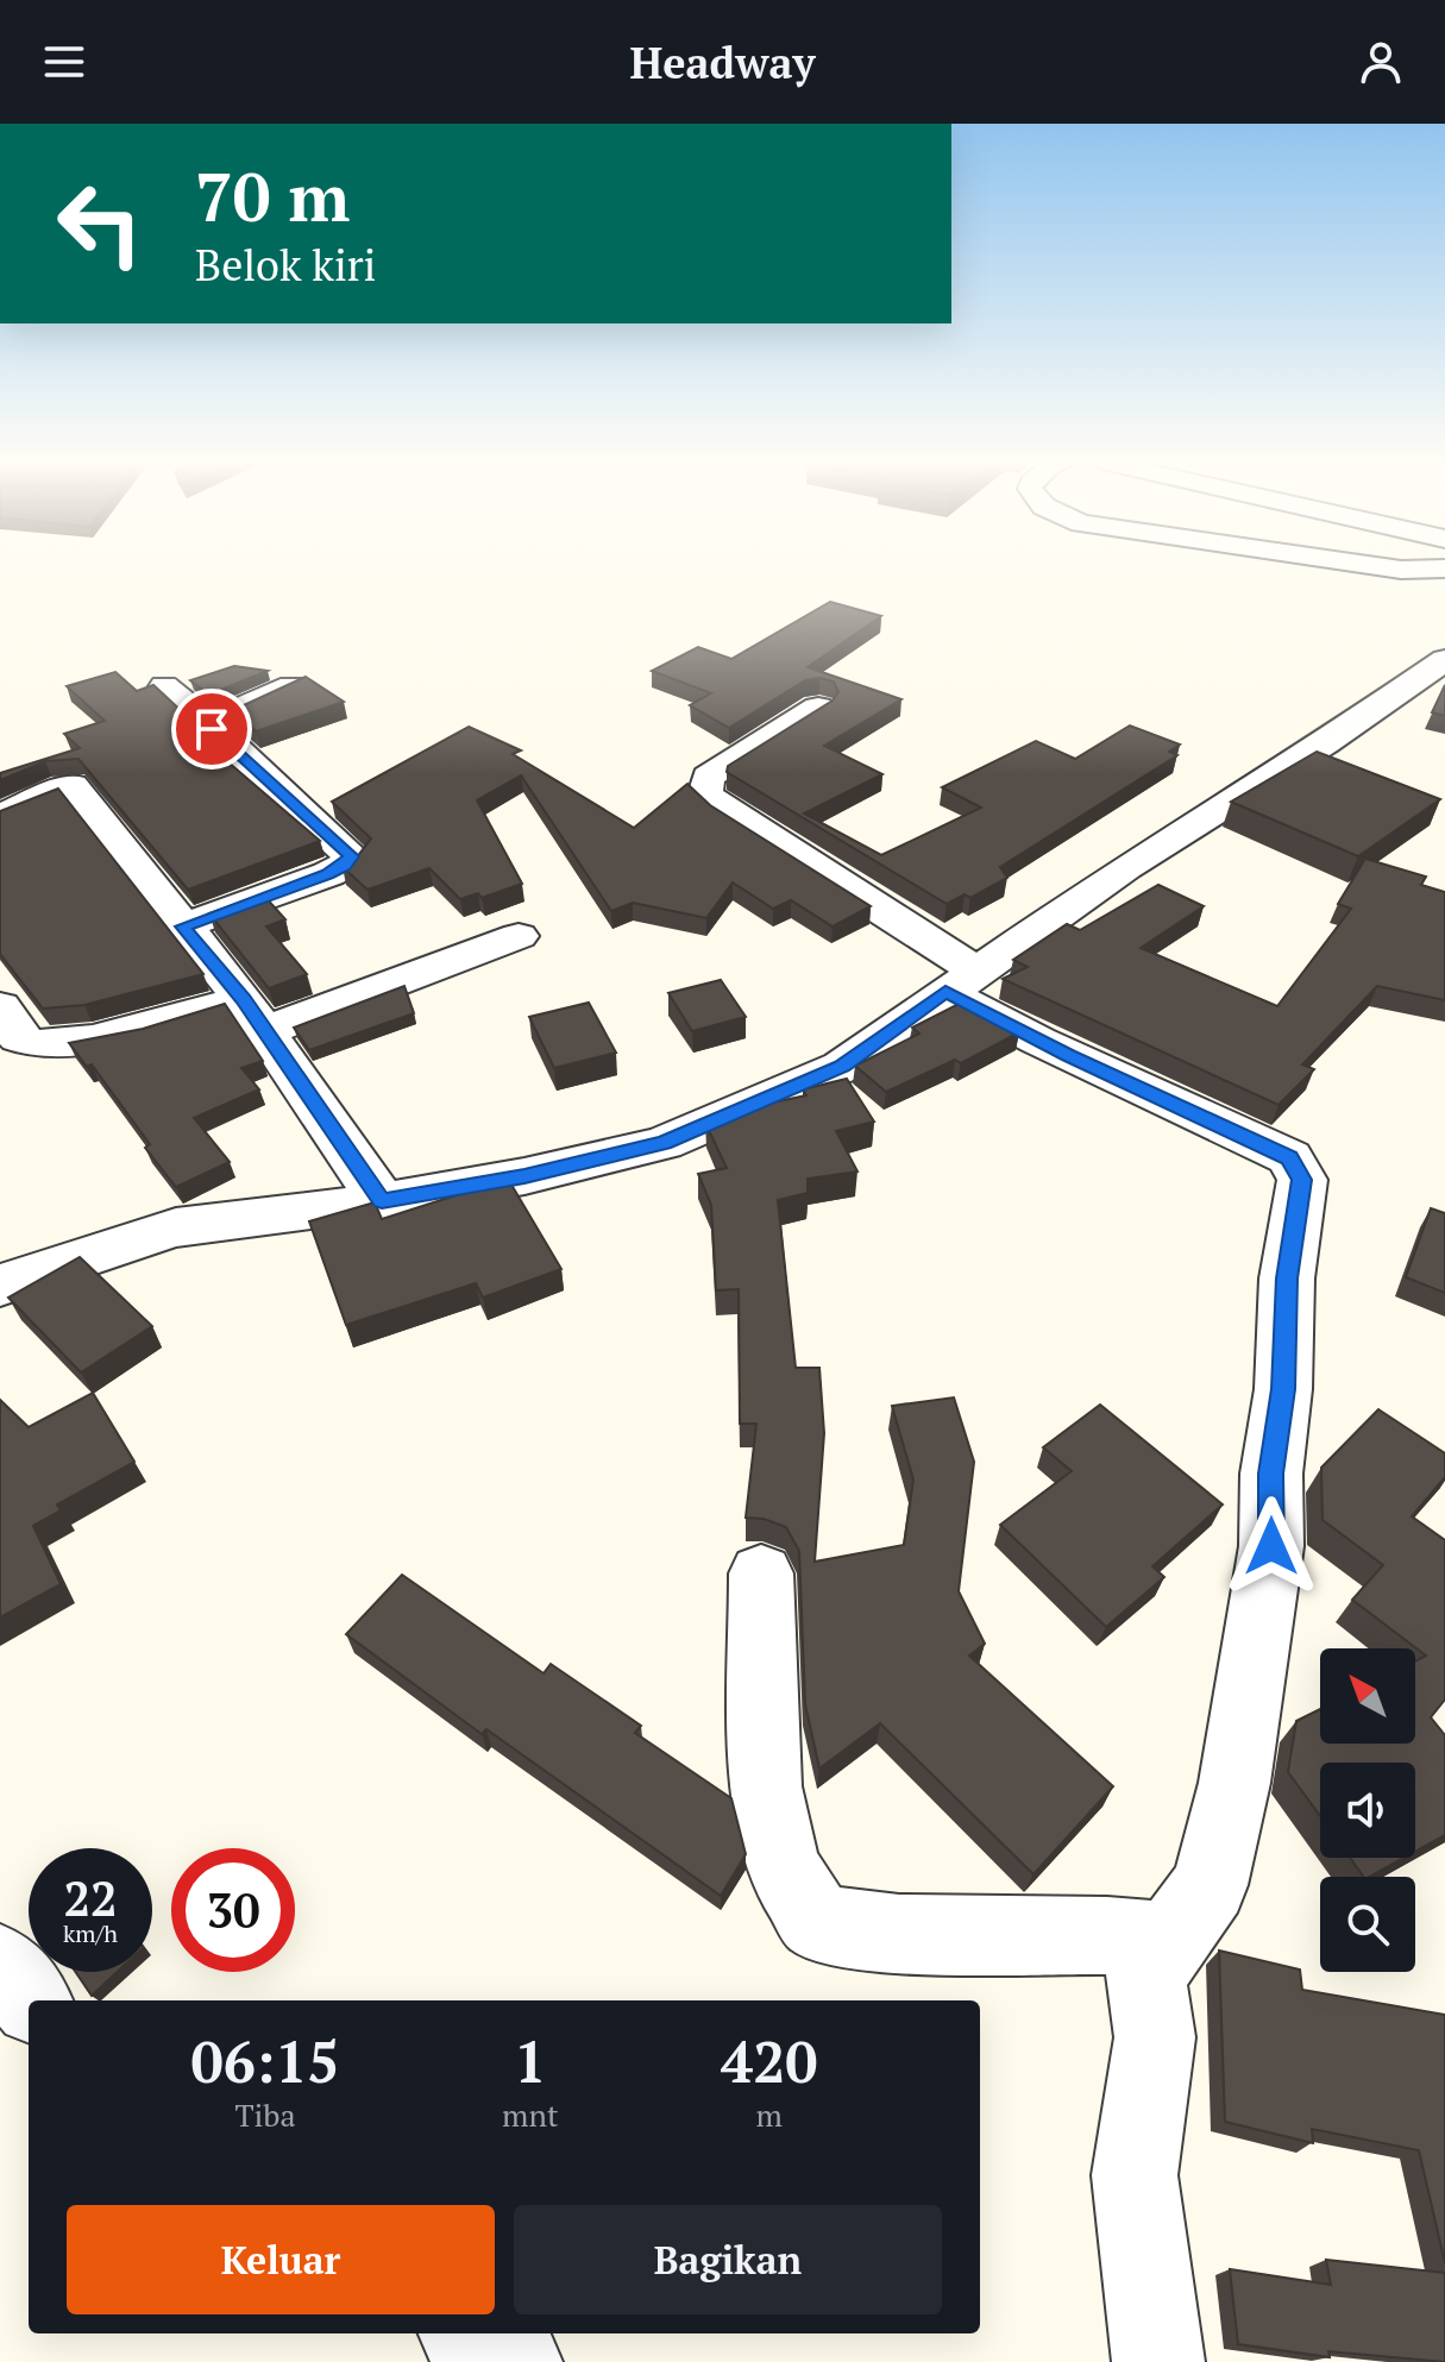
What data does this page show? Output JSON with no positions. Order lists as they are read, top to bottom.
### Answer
{
  "north": "top left",
  "page": {
    "header": "Headway",
    "turn": ["70 m", "Belok kiri"],
    "speed": "22 km/h",
    "limit": "30",
    "eta": [
      "06:15",
      "Tiba",
      "1",
      "mnt",
      "420",
      "m"
    ],
    "buttons": ["Keluar", "Bagikan"]
  }
}
